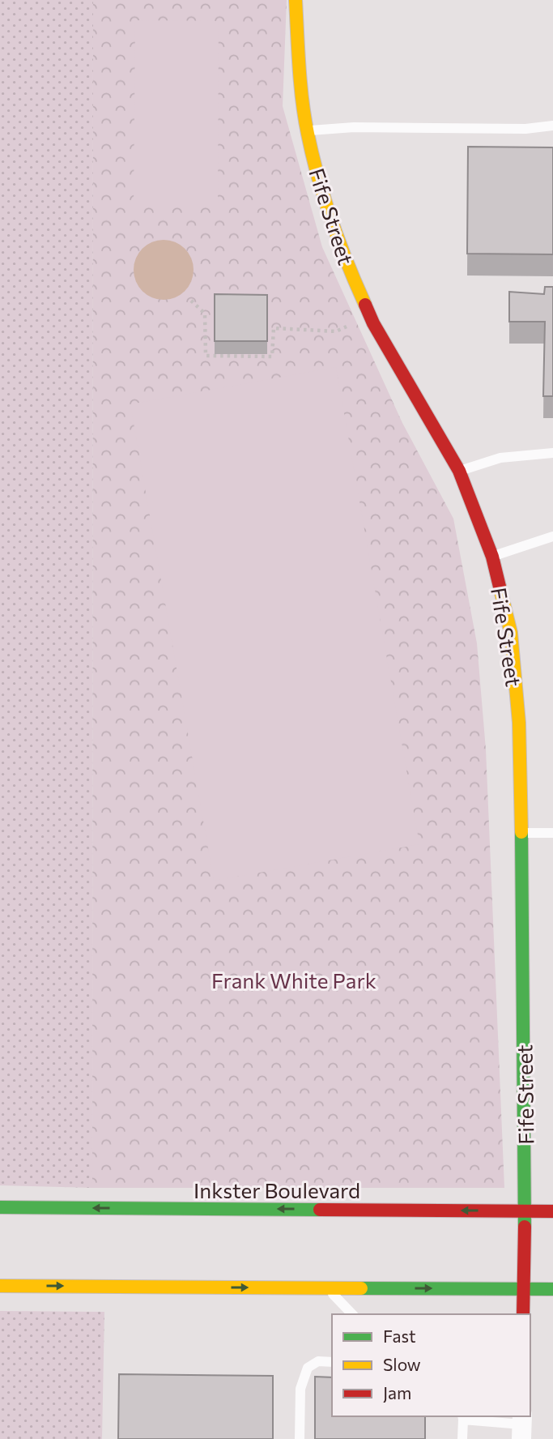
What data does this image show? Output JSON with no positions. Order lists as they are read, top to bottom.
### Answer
{
  "streets": {
    "street": ["Fife Street", "Inkster Boulevard"]
  },
  "crossings": [
    ["Fife Street", "Inkster Boulevard"]
  ],
  "parks": ["Frank White Park"],
  "legend": ["Fast", "Slow", "Jam"]
}
